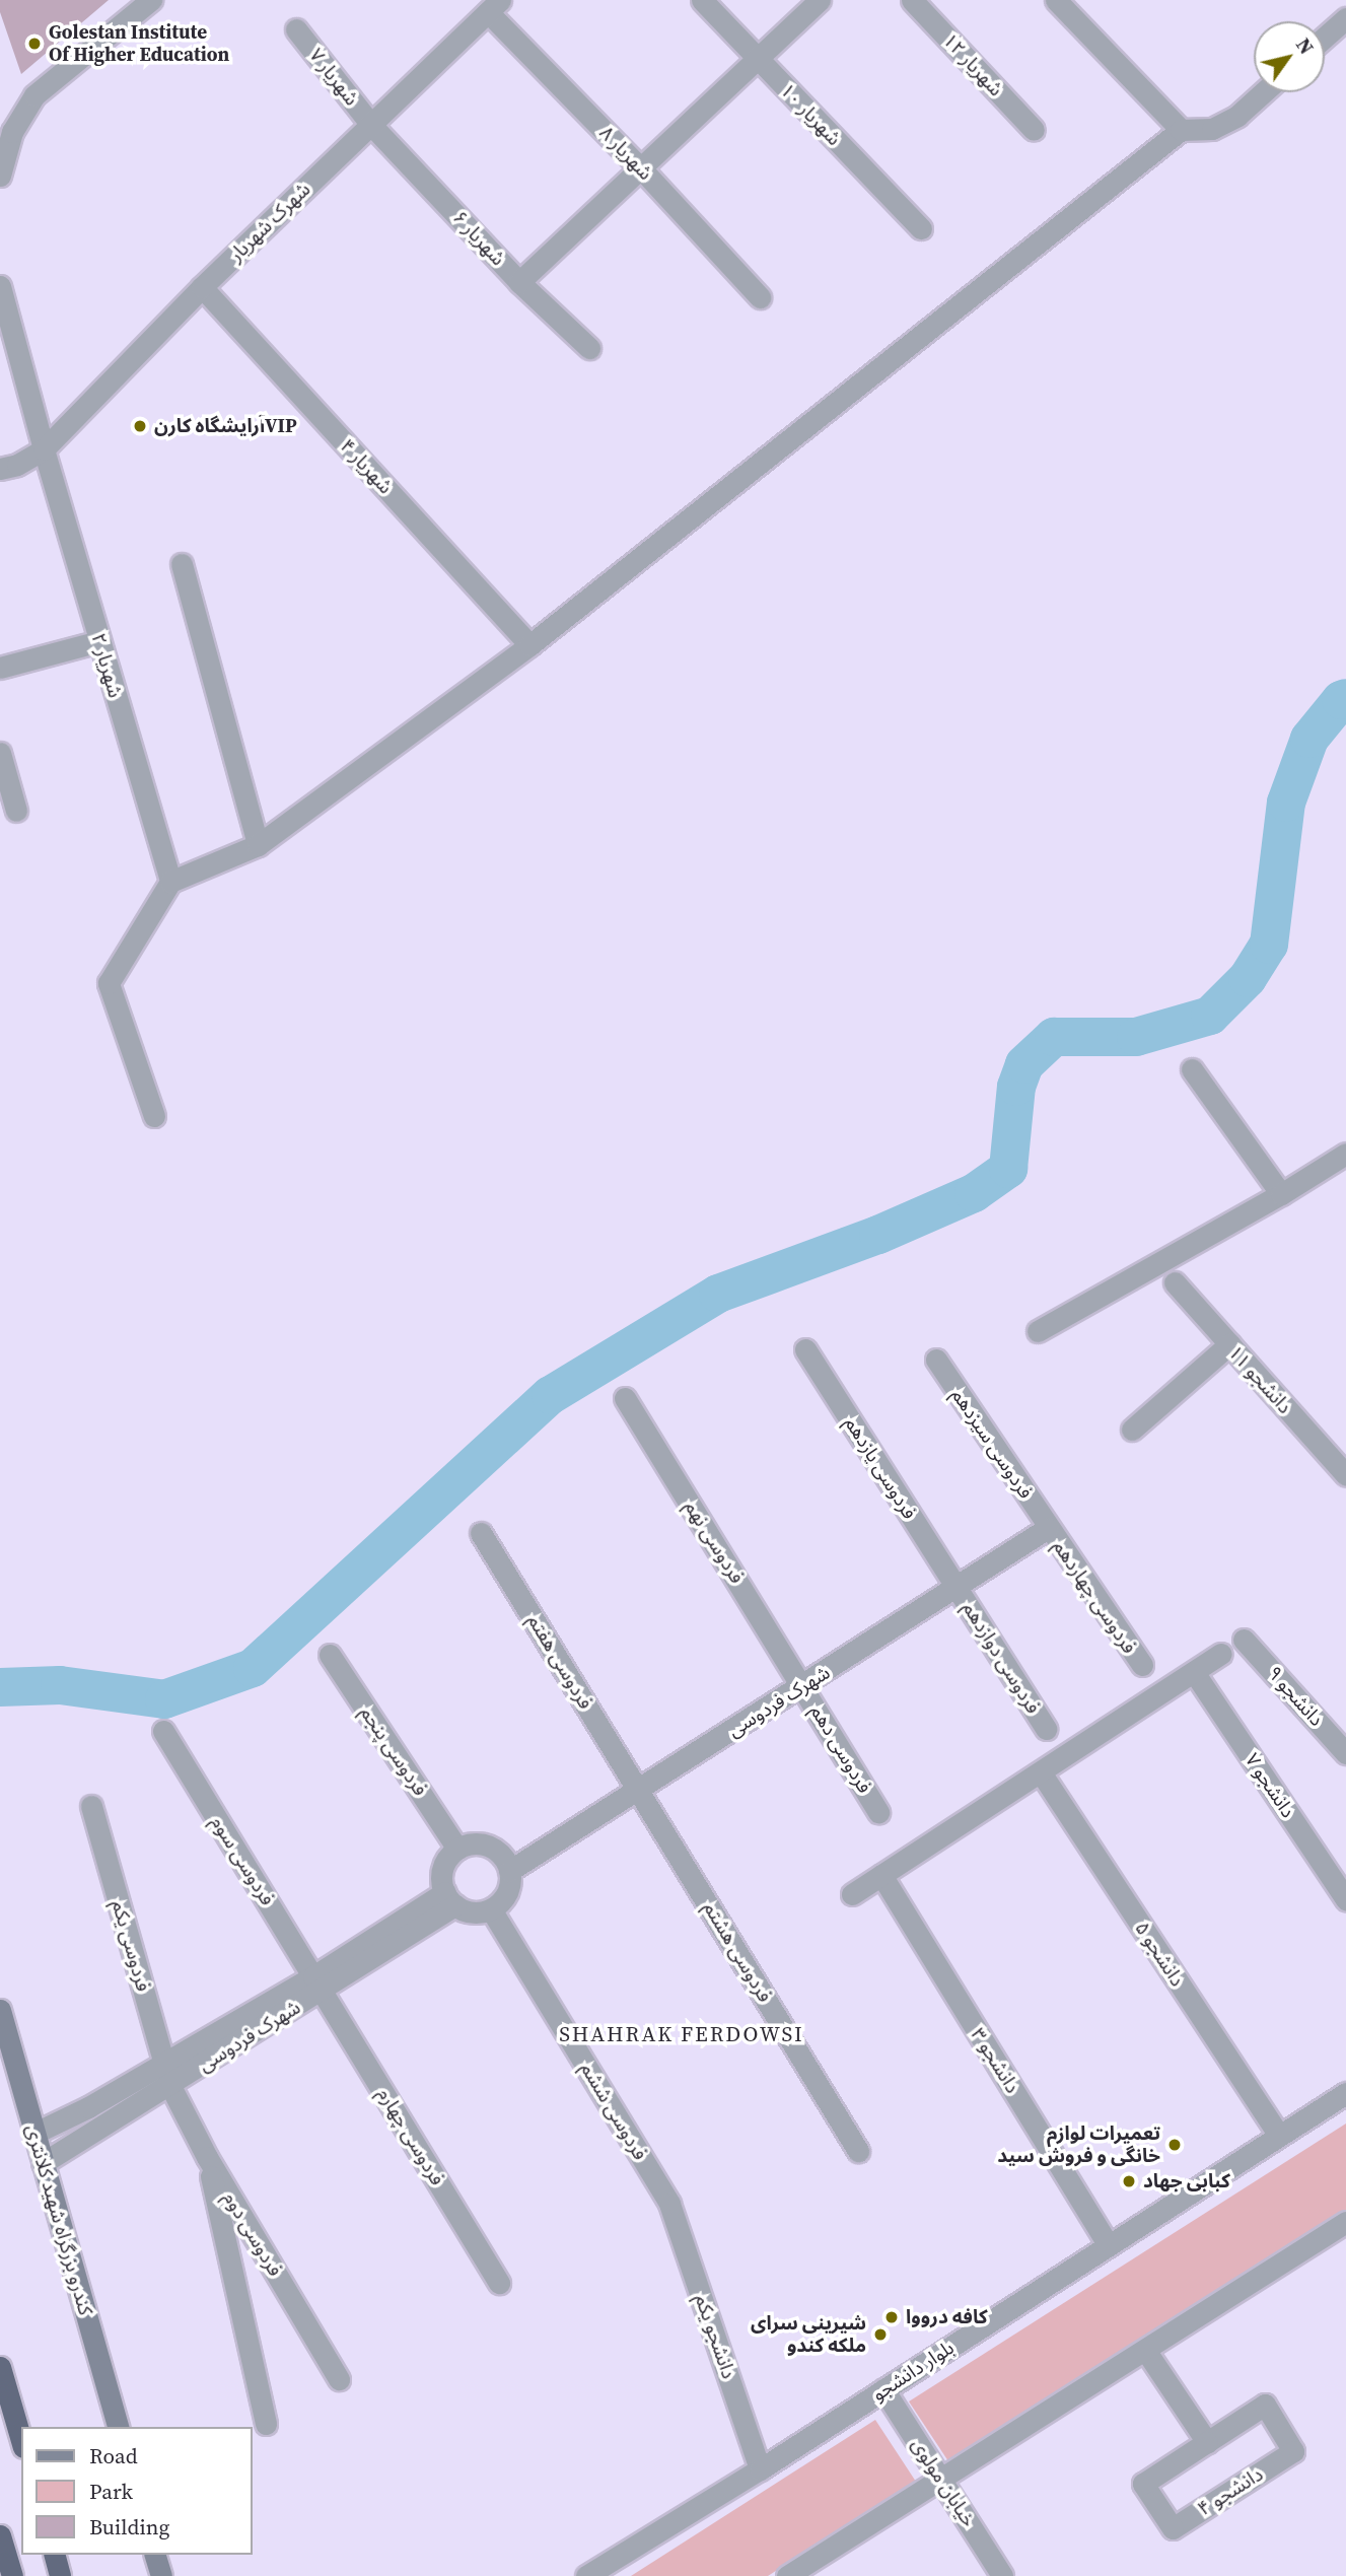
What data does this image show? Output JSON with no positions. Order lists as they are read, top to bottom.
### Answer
{
  "streets": {
    "main road": ["کندرو بزرگراه شهید کلانتری"],
    "street": [
      "شهریار ۱۲",
      "شهریار ۷",
      "شهریار ۱۰",
      "شهریار ۸",
      "شهرک شهریار",
      "شهریار ۶",
      "شهریار ۴",
      "۲ شهریار",
      "دانشجو ۱۱",
      "فردوسی سیزدهم",
      "فردوسی یازدهم",
      "فردوسی نهم",
      "فردوسی چهاردهم",
      "فردوسی دوازدهم",
      "فردوسی هفتم",
      "دانشجو ۹",
      "شهرک فردوسی",
      "فردوسی دهم",
      "فردوسی پنجم",
      "دانشجو ۷",
      "فردوسی سوم",
      "فردوسی یکم",
      "فردوسی هشتم",
      "دانشجو ۵",
      "دانشجو ۳",
      "فردوسی ششم",
      "فردوسی چهارم",
      "فردوسی دوم",
      "دانشجو یکم",
      "بلوار دانشجو",
      "خیابان مولوی",
      "۴ دانشجو"
    ]
  },
  "crossings": [
    ["شهریار ۷", "شهرک شهریار"],
    ["شهریار ۷", "شهریار ۶"],
    ["شهریار ۸", "شهرک شهریار"],
    ["شهرک شهریار", "شهریار ۶"],
    ["شهرک شهریار", "شهریار ۴"],
    ["شهرک شهریار", "۲ شهریار"],
    ["فردوسی سیزدهم", "فردوسی چهاردهم"],
    ["فردوسی سیزدهم", "شهرک فردوسی"],
    ["فردوسی یازدهم", "فردوسی دوازدهم"],
    ["فردوسی یازدهم", "شهرک فردوسی"],
    ["فردوسی نهم", "شهرک فردوسی"],
    ["فردوسی نهم", "فردوسی دهم"],
    ["فردوسی چهاردهم", "شهرک فردوسی"],
    ["فردوسی دوازدهم", "شهرک فردوسی"],
    ["فردوسی هفتم", "شهرک فردوسی"],
    ["فردوسی هفتم", "فردوسی هشتم"],
    ["شهرک فردوسی", "فردوسی دهم"],
    ["شهرک فردوسی", "فردوسی پنجم"],
    ["شهرک فردوسی", "فردوسی سوم"],
    ["شهرک فردوسی", "فردوسی یکم"],
    ["شهرک فردوسی", "فردوسی هشتم"],
    ["شهرک فردوسی", "فردوسی ششم"],
    ["شهرک فردوسی", "فردوسی چهارم"],
    ["شهرک فردوسی", "کندرو بزرگراه شهید کلانتری"],
    ["شهرک فردوسی", "فردوسی دوم"],
    ["فردوسی پنجم", "فردوسی ششم"],
    ["فردوسی سوم", "فردوسی چهارم"],
    ["فردوسی یکم", "فردوسی دوم"],
    ["دانشجو ۵", "بلوار دانشجو"],
    ["دانشجو ۳", "بلوار دانشجو"],
    ["فردوسی ششم", "دانشجو یکم"],
    ["دانشجو یکم", "بلوار دانشجو"],
    ["بلوار دانشجو", "خیابان مولوی"]
  ],
  "districts": ["SHAHRAK FERDOWSI"],
  "places": [
    "Golestan Institute Of Higher Education",
    "آرایشگاه کارنVIP",
    "تعمیرات لوازم خانگی و فروش سید",
    "کبابی جهاد",
    "کافه درووا",
    "شیرینی سرای ملکه کندو"
  ],
  "legend": ["Road", "Park", "Building"],
  "north": "top right"
}
